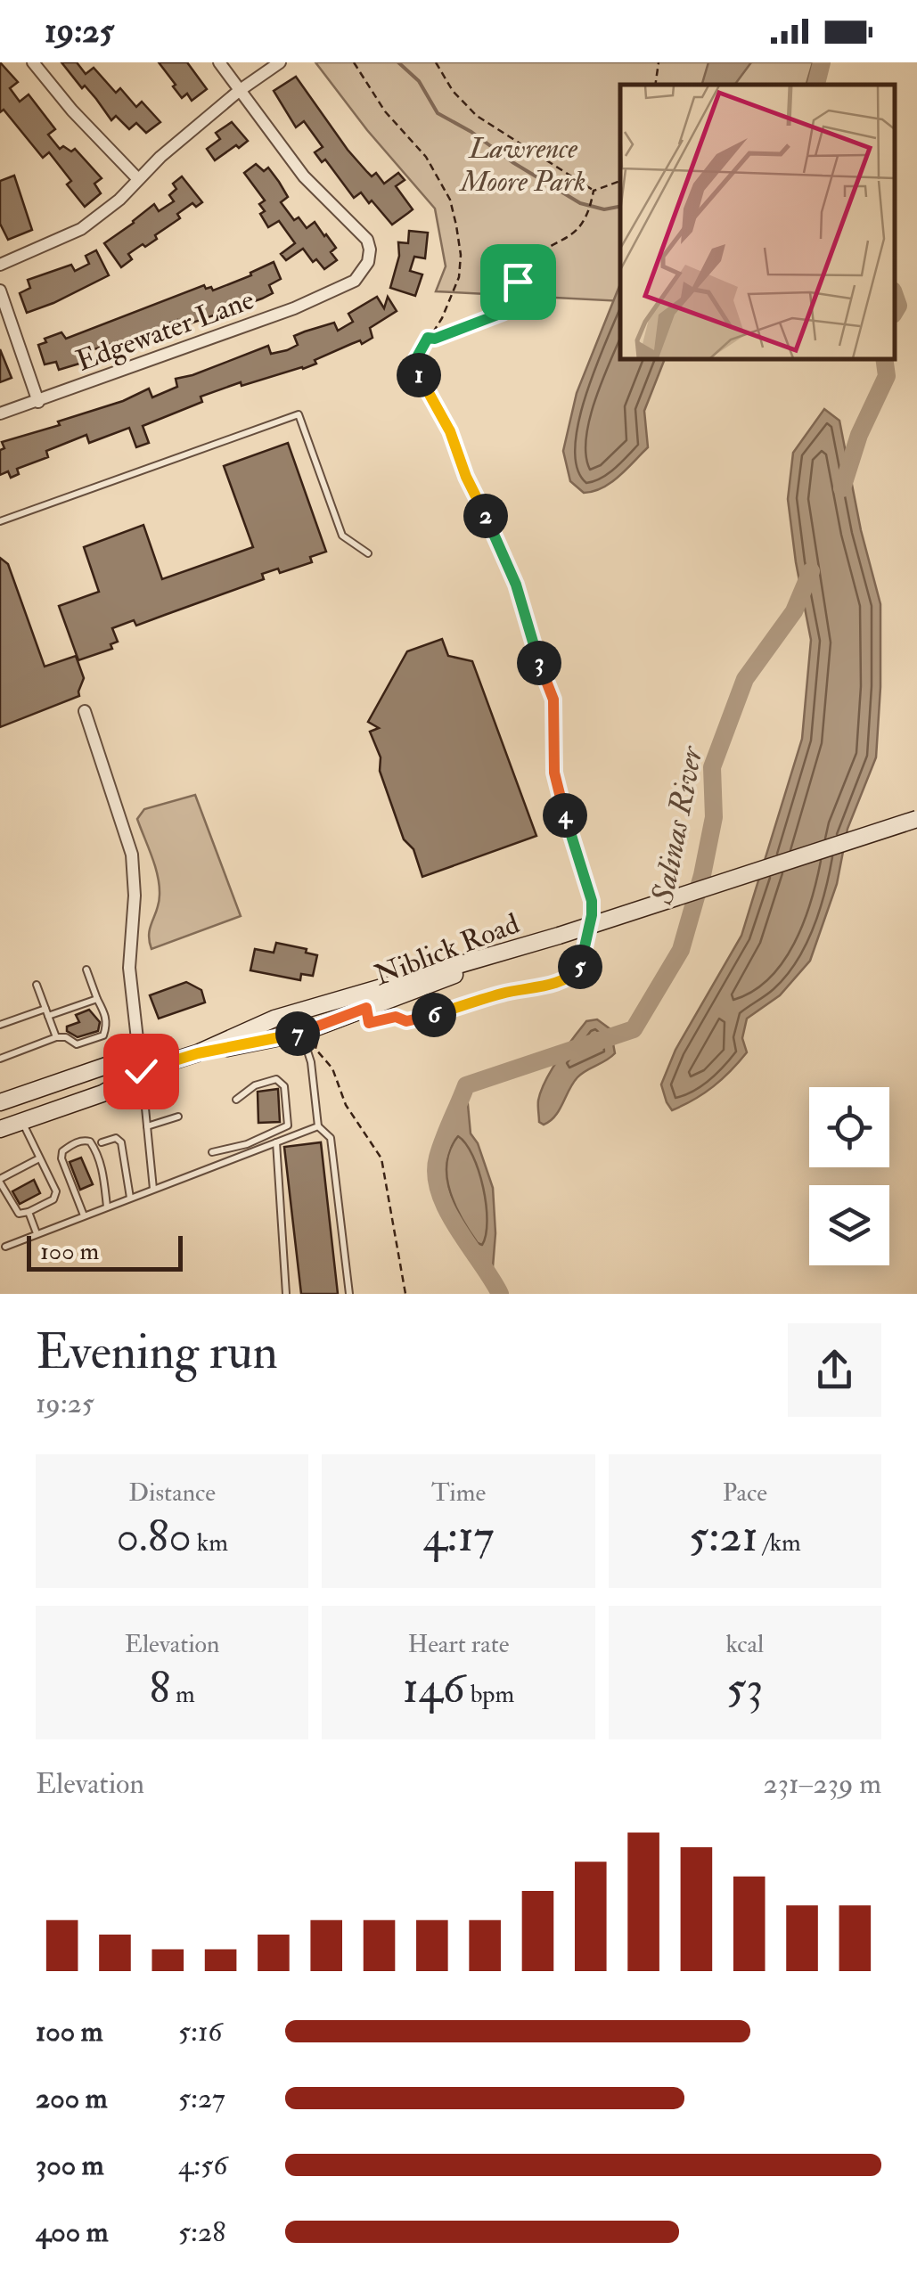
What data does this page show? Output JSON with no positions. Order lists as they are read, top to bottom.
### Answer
{
  "streets": {
    "main road": ["Niblick Road"],
    "street": ["Edgewater Lane"]
  },
  "water": ["Salinas River"],
  "parks": ["Lawrence Moore Park"],
  "scale_bar": "100 m",
  "page": {
    "status": "19:25",
    "pins": [
      "1",
      "2",
      "3",
      "4",
      "5",
      "6",
      "7"
    ],
    "scale": "100 m",
    "heading": ["Evening run", "19:25"],
    "stats": [
      ["Distance", "0.80 km"],
      ["Time", "4:17"],
      ["Pace", "5:21 /km"],
      ["Elevation", "8 m"],
      ["Heart rate", "146 bpm"],
      ["kcal", "53"]
    ],
    "chart": ["Elevation", "231–239 m"],
    "list": [
      {
        "name": "100 m",
        "note": "5:16"
      },
      {
        "name": "200 m",
        "note": "5:27"
      },
      {
        "name": "300 m",
        "note": "4:56"
      },
      {
        "name": "400 m",
        "note": "5:28"
      }
    ]
  }
}
